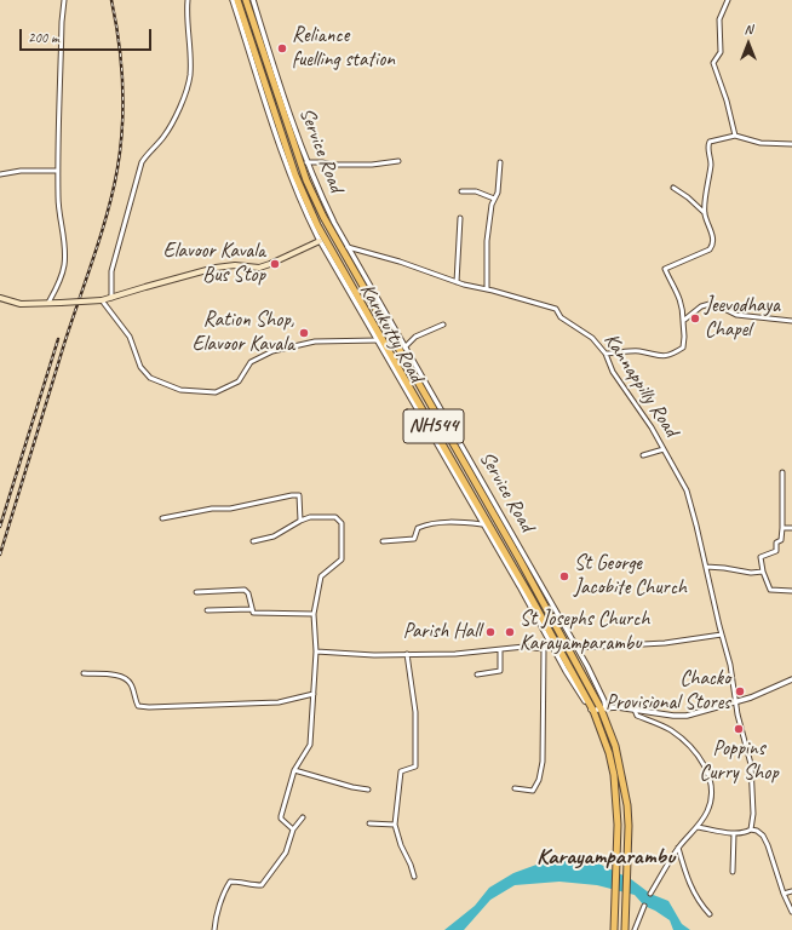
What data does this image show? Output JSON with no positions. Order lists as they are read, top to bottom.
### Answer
{
  "streets": {
    "highway": ["NH544"],
    "street": ["Service Road", "Karukutty Road", "Kannappilly Road"]
  },
  "crossings": [
    ["Service Road", "Kannappilly Road"],
    ["Service Road", "NH544"],
    ["Karukutty Road", "NH544"]
  ],
  "districts": ["Karayamparambu"],
  "places": [
    "Reliance fuelling station",
    "Elavoor Kavala Bus Stop",
    "Jeevodhaya Chapel",
    "Ration Shop, Elavoor Kavala",
    "St George Jacobite Church",
    "Parish Hall",
    "St Josephs Church Karayamparambu",
    "Chacko Provisional Stores",
    "Poppins Curry Shop"
  ],
  "scale_bar": "200 m",
  "north": "top"
}
